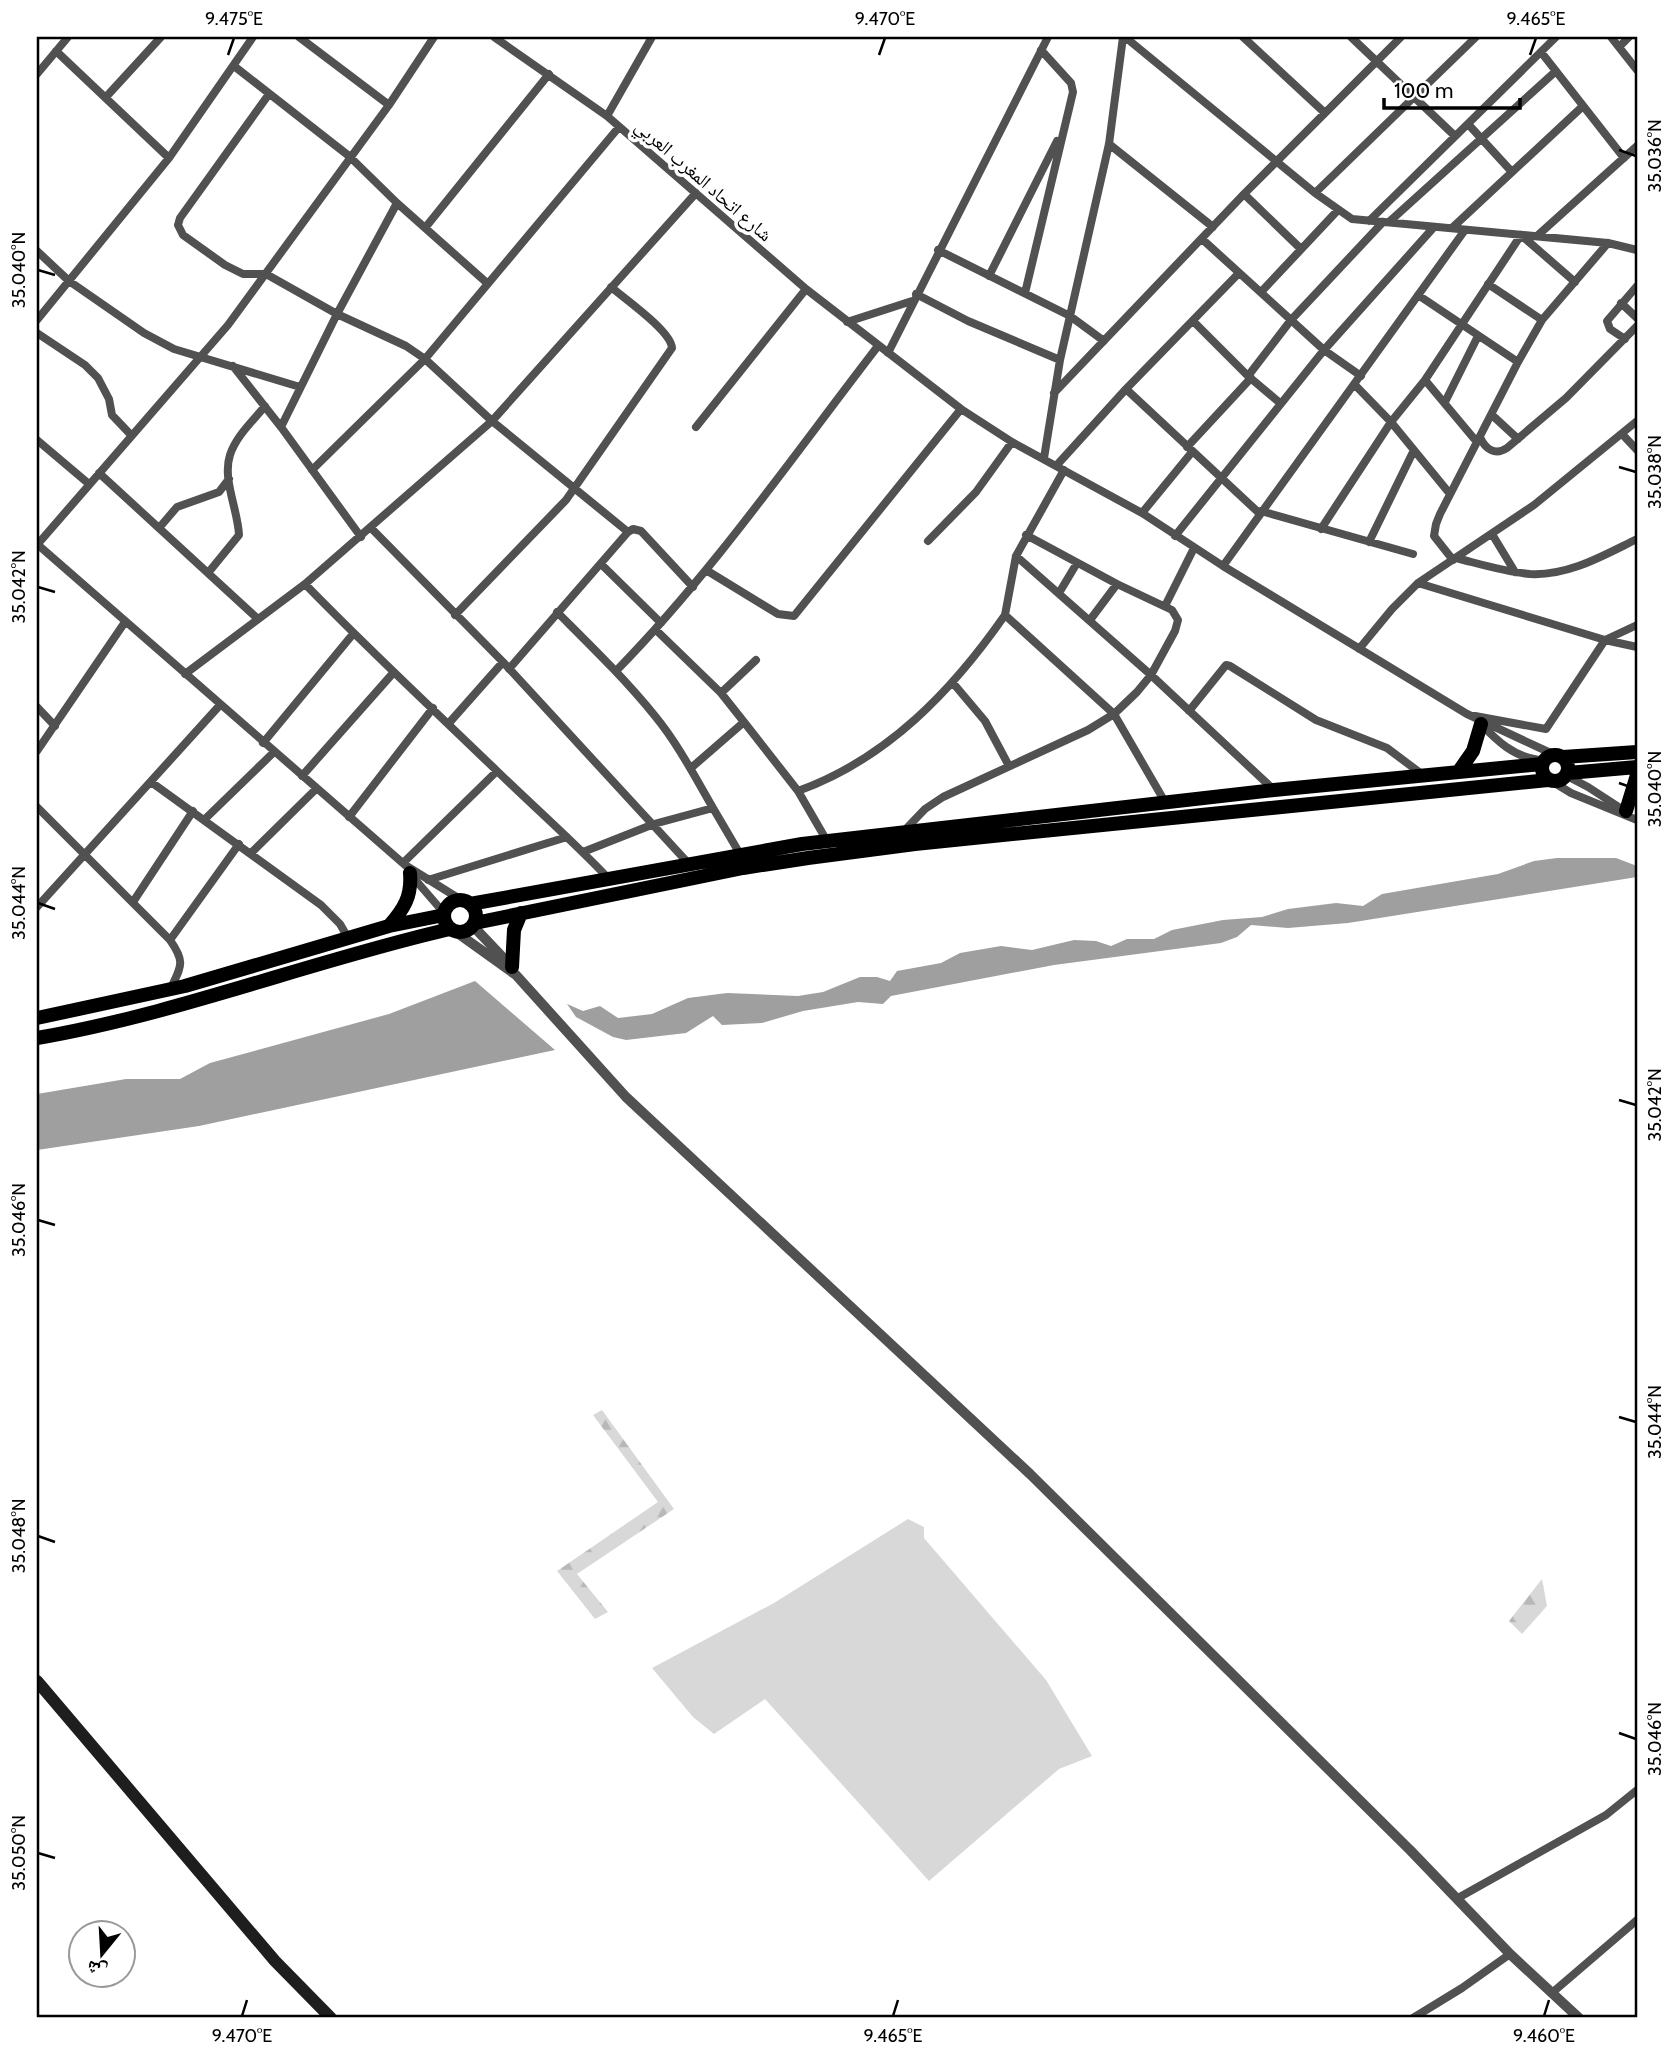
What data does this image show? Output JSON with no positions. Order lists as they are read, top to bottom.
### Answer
{
  "streets": {
    "street": ["شارع اتحاد المغرب العربي"]
  },
  "scale_bar": "100 m",
  "north": "bottom",
  "coordinates": [
    "9.475°E",
    "9.470°E",
    "9.465°E",
    "35.036°N",
    "35.040°N",
    "35.038°N",
    "35.042°N",
    "35.044°N",
    "35.046°N",
    "35.048°N",
    "35.050°N",
    "9.460°E"
  ]
}
